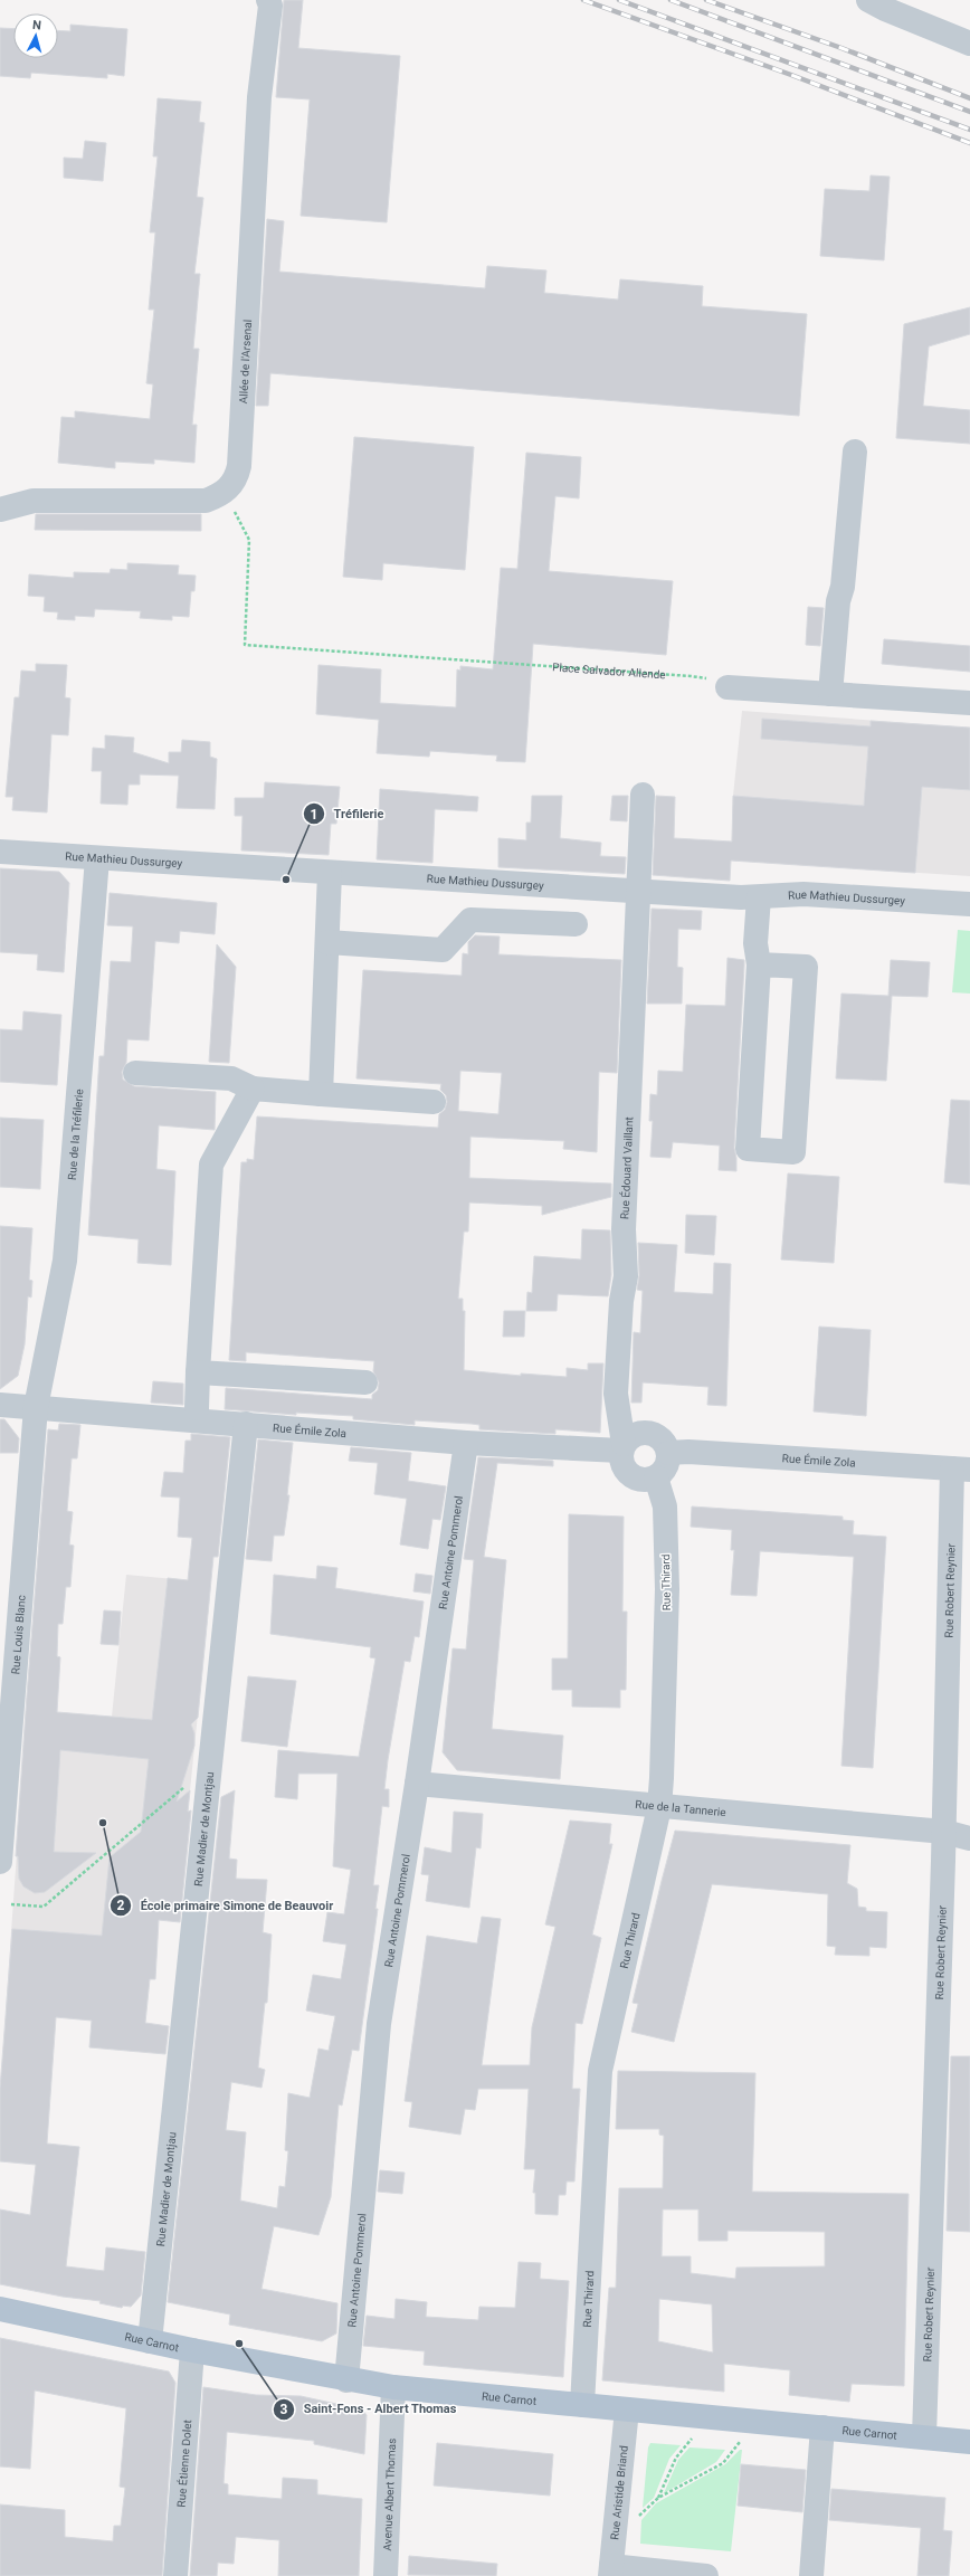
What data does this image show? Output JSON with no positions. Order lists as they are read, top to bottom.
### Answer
{
  "streets": {
    "main road": ["Rue Carnot"],
    "street": [
      "Allée de l'Arsenal",
      "Rue Mathieu Dussurgey",
      "Rue de la Tréfilerie",
      "Rue Édouard Vaillant",
      "Rue Émile Zola",
      "Rue Antoine Pommerol",
      "Rue Thirard",
      "Rue Robert Reynier",
      "Rue Louis Blanc",
      "Rue de la Tannerie",
      "Rue Madier de Montjau",
      "Rue Étienne Dolet",
      "Rue Aristide Briand",
      "Avenue Albert Thomas"
    ],
    "path": ["Place Salvador Allende"]
  },
  "crossings": [
    ["Rue Mathieu Dussurgey", "Rue de la Tréfilerie"],
    ["Rue Mathieu Dussurgey", "Rue Édouard Vaillant"],
    ["Rue de la Tréfilerie", "Rue Émile Zola"],
    ["Rue de la Tréfilerie", "Rue Louis Blanc"],
    ["Rue Édouard Vaillant", "Rue Émile Zola"],
    ["Rue Édouard Vaillant", "Rue Thirard"],
    ["Rue Émile Zola", "Rue Antoine Pommerol"],
    ["Rue Émile Zola", "Rue Thirard"],
    ["Rue Émile Zola", "Rue Robert Reynier"],
    ["Rue Émile Zola", "Rue Louis Blanc"],
    ["Rue Émile Zola", "Rue Madier de Montjau"],
    ["Rue Antoine Pommerol", "Rue de la Tannerie"],
    ["Rue Antoine Pommerol", "Rue Carnot"],
    ["Rue Thirard", "Rue de la Tannerie"],
    ["Rue Thirard", "Rue Carnot"],
    ["Rue Robert Reynier", "Rue de la Tannerie"],
    ["Rue Robert Reynier", "Rue Carnot"],
    ["Rue Madier de Montjau", "Rue Carnot"],
    ["Rue Carnot", "Rue Étienne Dolet"],
    ["Rue Carnot", "Rue Aristide Briand"],
    ["Rue Carnot", "Avenue Albert Thomas"]
  ],
  "places": ["Tréfilerie", "École primaire Simone de Beauvoir", "Saint-Fons - Albert Thomas"],
  "north": "top"
}
